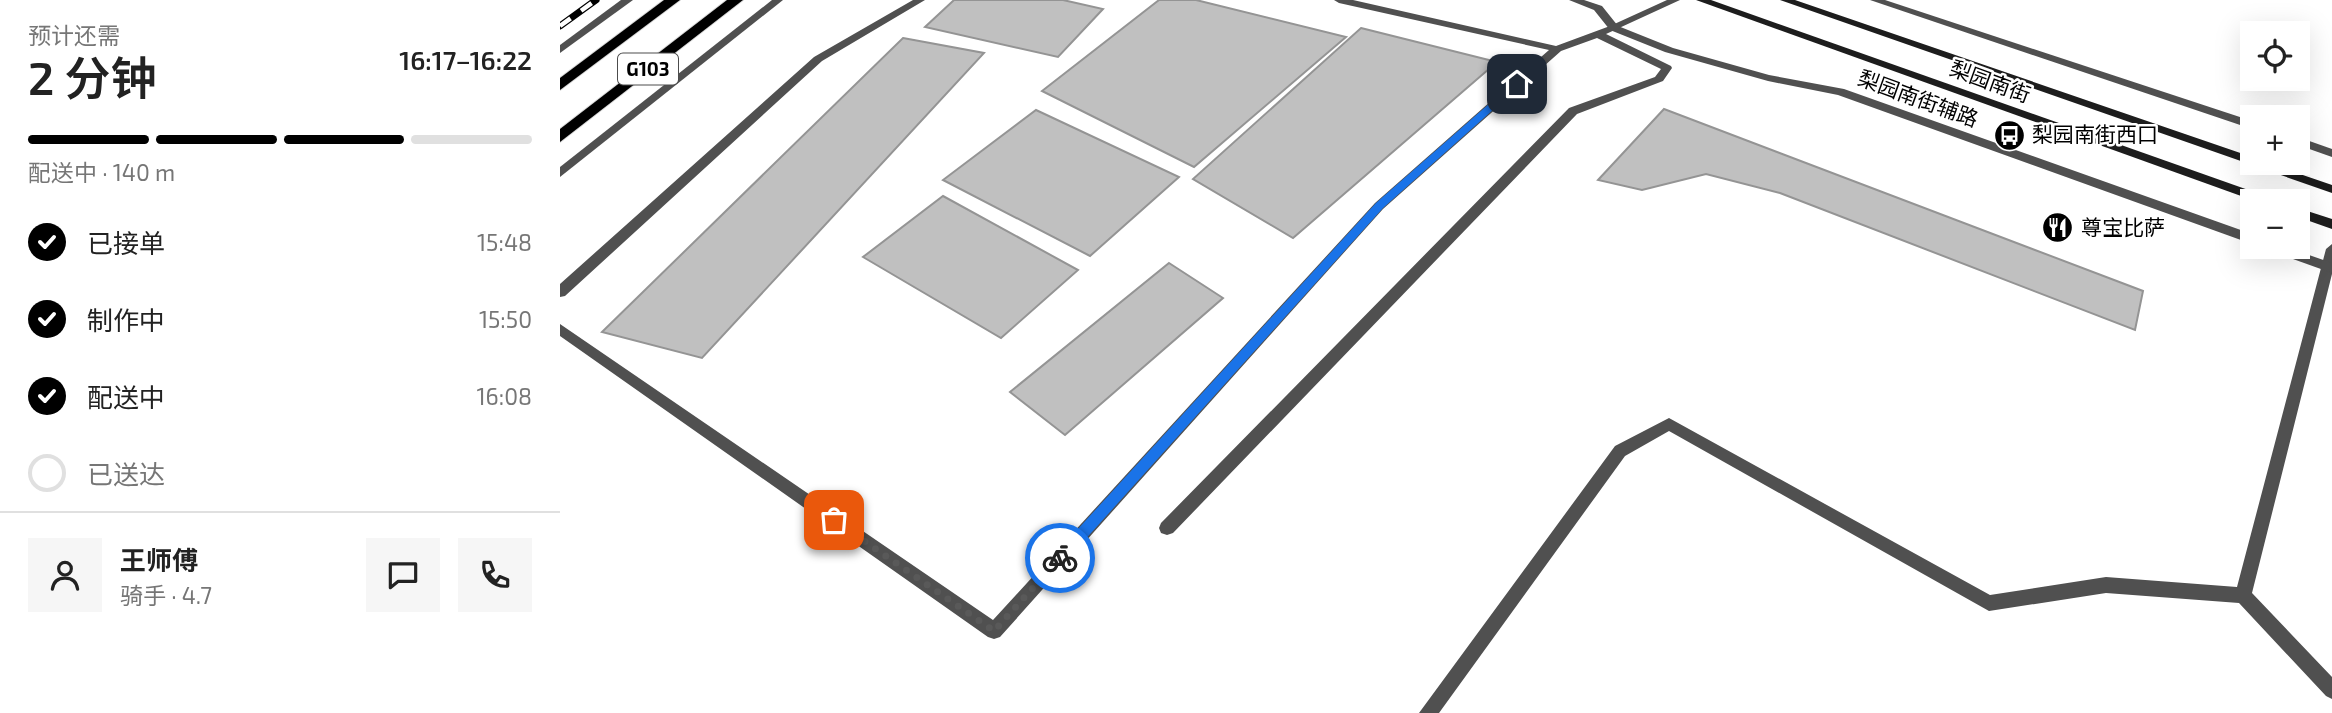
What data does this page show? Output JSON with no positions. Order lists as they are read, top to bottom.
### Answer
{
  "streets": {
    "highway": ["G103"],
    "main road": ["梨园南街"],
    "street": ["梨园南街辅路"]
  },
  "places": {
    "bus stop": ["梨园南街西口"],
    "restaurant": ["尊宝比萨"]
  },
  "page": {
    "heading": ["2 分钟", "预计还需", "16:17–16:22"],
    "panel": ["王师傅", "骑手 · 4.7"],
    "map_buttons": ["+", "−"],
    "bar": "配送中 · 140 m",
    "list": [
      ["已接单", "15:48"],
      ["制作中", "15:50"],
      ["配送中", "16:08"],
      "已送达"
    ]
  }
}
